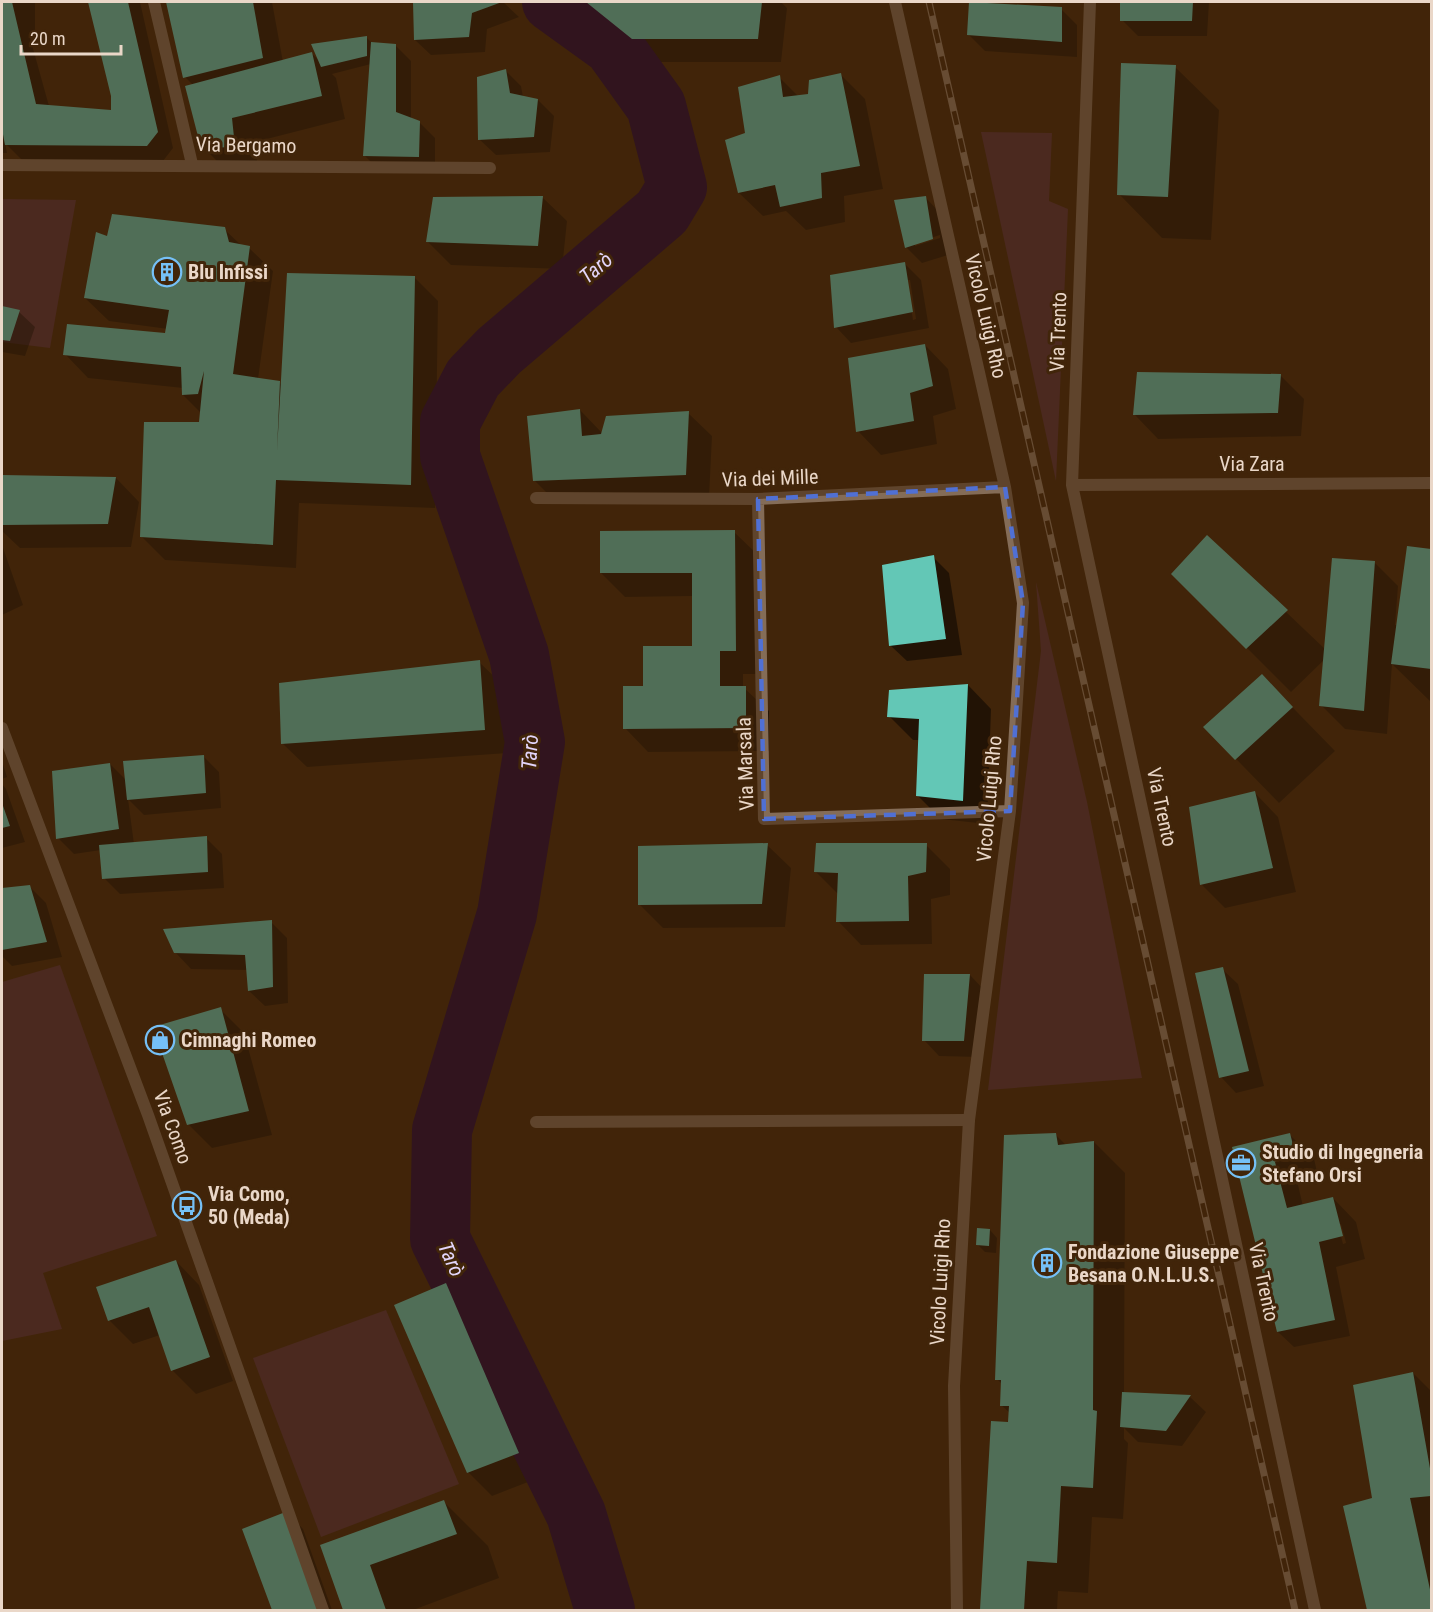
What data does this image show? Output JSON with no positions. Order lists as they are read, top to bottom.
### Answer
{
  "streets": {
    "street": [
      "Via Bergamo",
      "Vicolo Luigi Rho",
      "Via Trento",
      "Via Zara",
      "Via dei Mille",
      "Via Marsala",
      "Via Como"
    ]
  },
  "crossings": [
    ["Vicolo Luigi Rho", "Via dei Mille"],
    ["Vicolo Luigi Rho", "Via Marsala"],
    ["Via Trento", "Via Zara"],
    ["Via dei Mille", "Via Marsala"]
  ],
  "water": ["Tarò"],
  "places": {
    "building": ["Blu Infissi", "Fondazione Giuseppe Besana O.N.L.U.S."],
    "shop": ["Cimnaghi Romeo"],
    "office": ["Studio di Ingegneria Stefano Orsi"],
    "bus stop": ["Via Como, 50 (Meda)"]
  },
  "scale_bar": "20 m"
}
